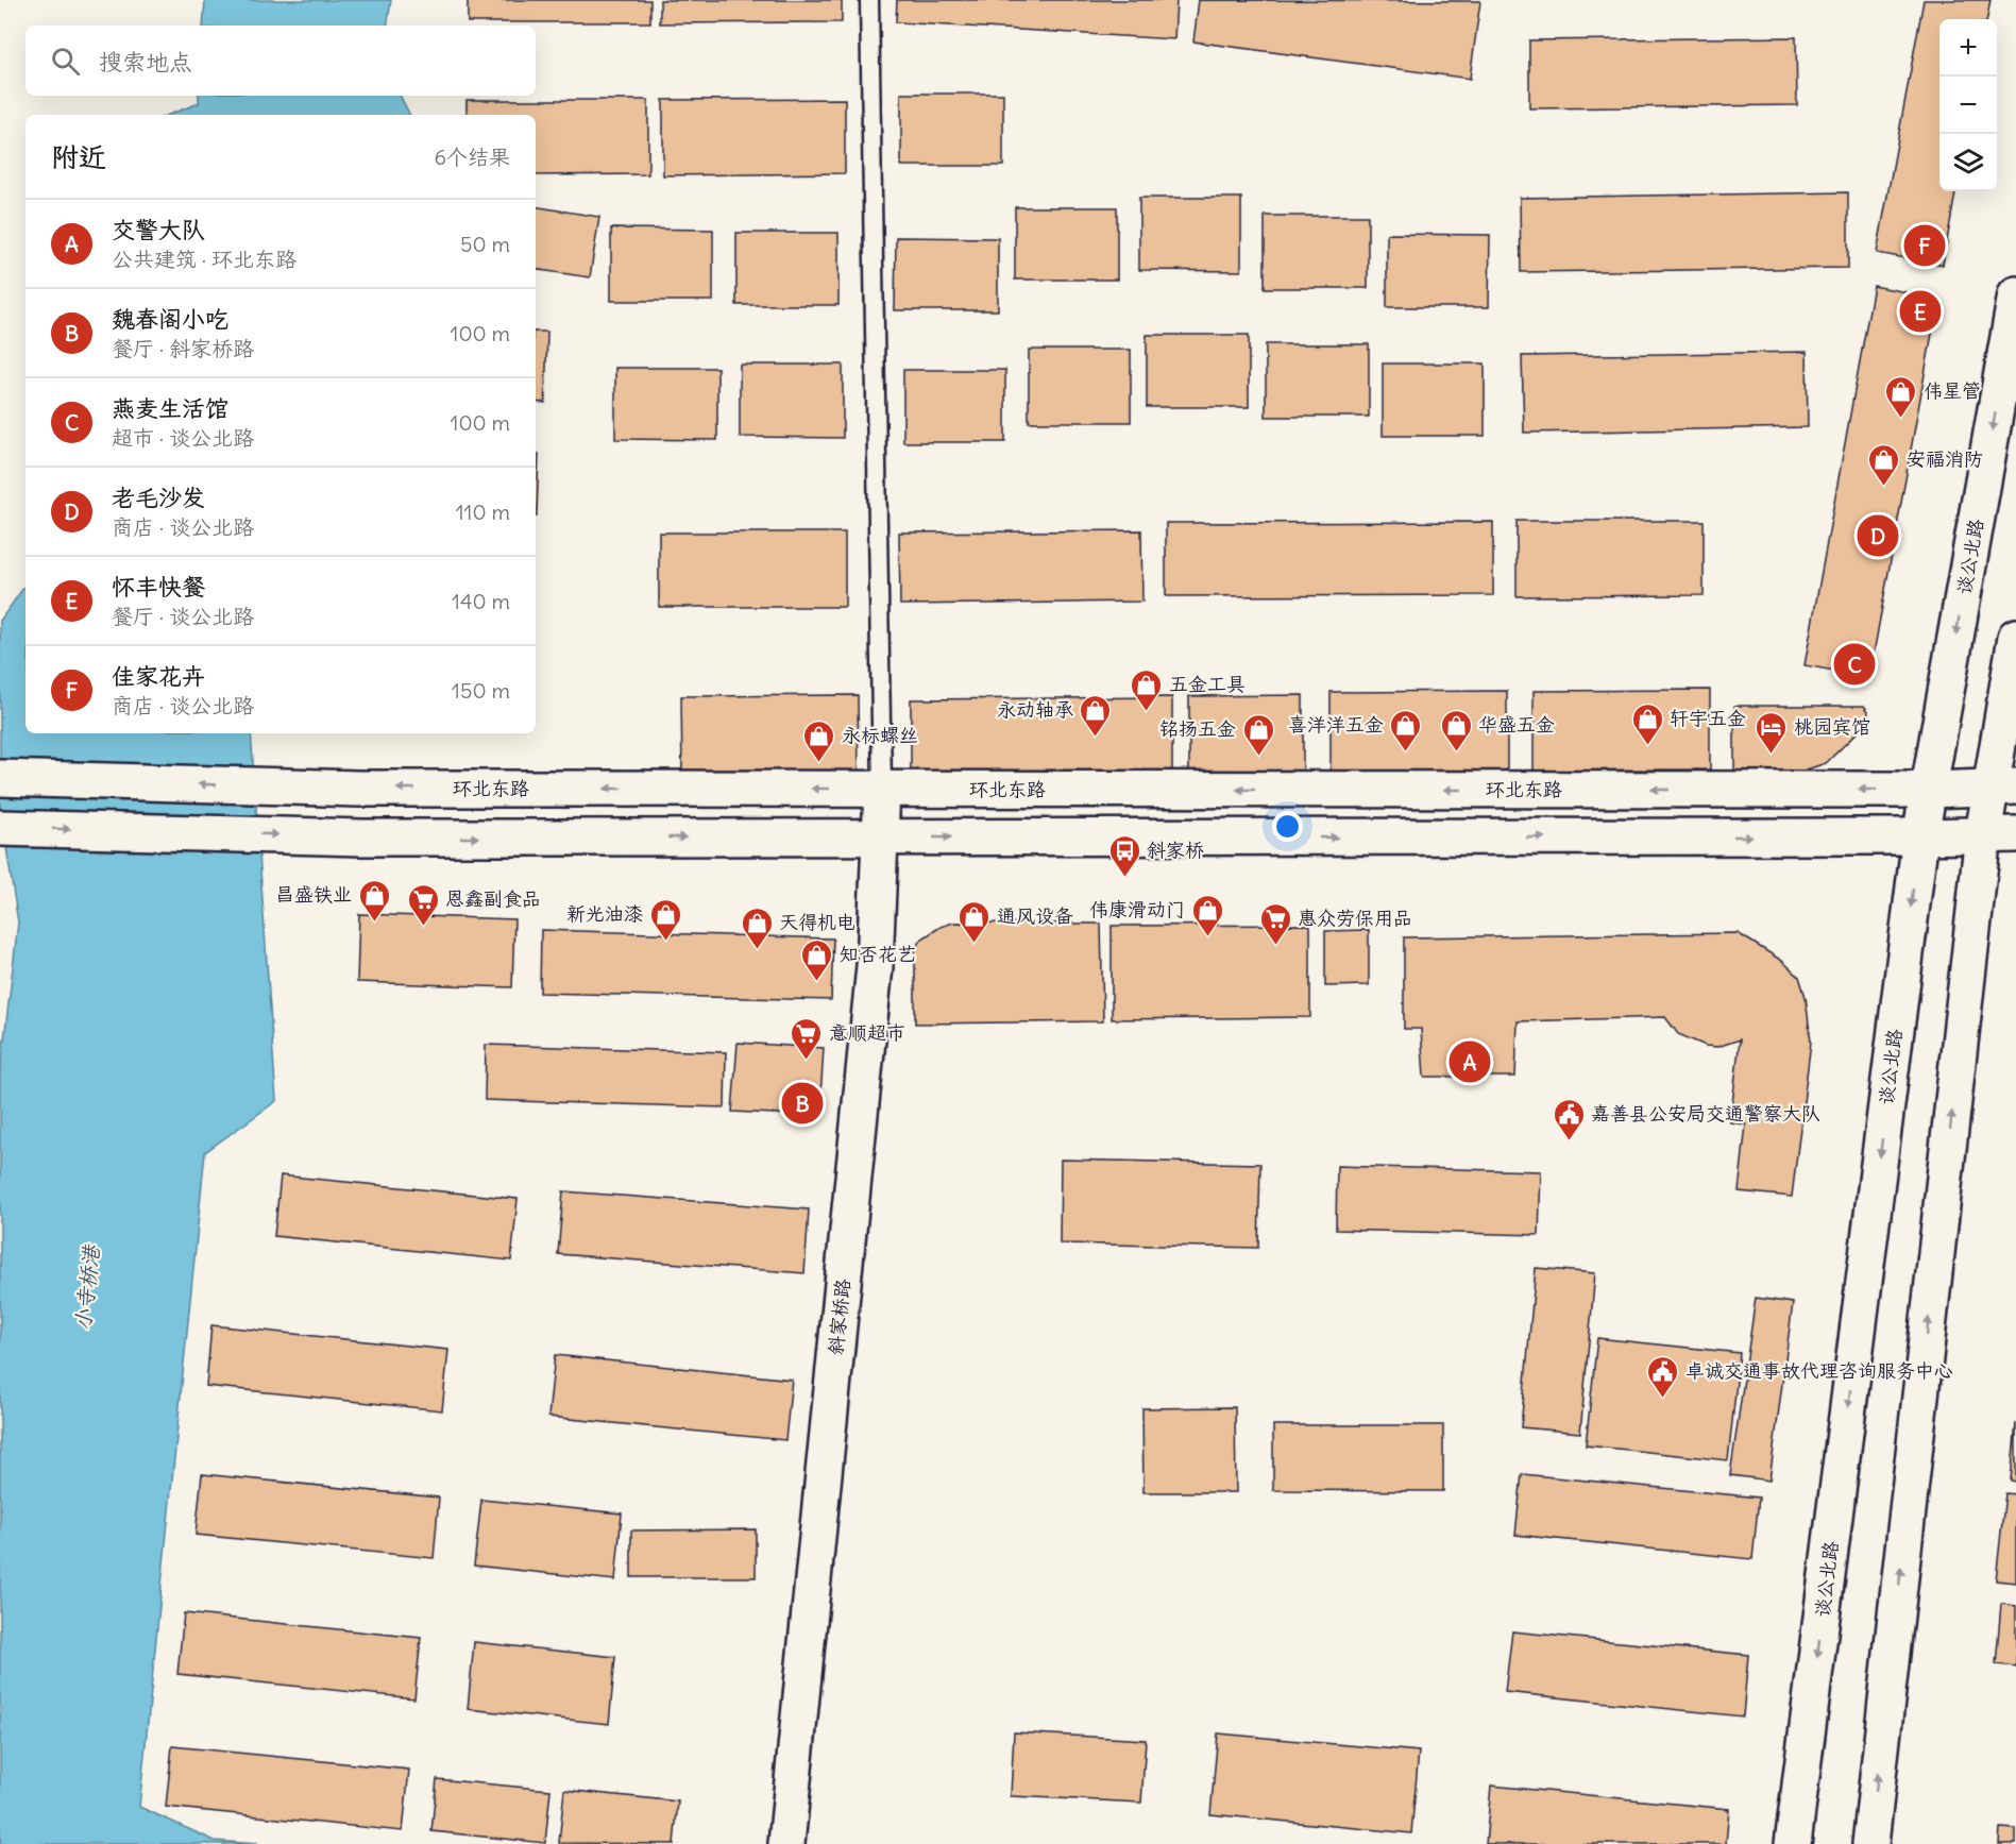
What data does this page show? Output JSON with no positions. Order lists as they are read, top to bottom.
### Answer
{
  "streets": {
    "street": ["谈公北路", "环北东路", "斜家桥路"]
  },
  "crossings": [
    ["谈公北路", "环北东路"],
    ["环北东路", "斜家桥路"]
  ],
  "water": ["小寺桥港"],
  "places": {
    "shop": [
      "伟星管",
      "安福消防",
      "五金工具",
      "永动轴承",
      "轩宇五金",
      "喜洋洋五金",
      "华盛五金",
      "铭扬五金",
      "永标螺丝",
      "昌盛铁业",
      "伟康滑动门",
      "新光油漆",
      "通风设备",
      "天得机电",
      "知否花艺"
    ],
    "hotel": ["桃园宾馆"],
    "bus stop": ["斜家桥"],
    "supermarket": ["恩鑫副食品", "惠众劳保用品", "意顺超市"],
    "public building": ["嘉善县公安局交通警察大队", "卓诚交通事故代理咨询服务中心"]
  },
  "page": {
    "map_buttons": ["+", "−"],
    "search": "搜索地点",
    "heading": ["附近", "6个结果"],
    "list": [
      {
        "mark": "A",
        "name": "交警大队",
        "note": "公共建筑 · 环北东路",
        "value": "50 m"
      },
      {
        "mark": "B",
        "name": "魏春阁小吃",
        "note": "餐厅 · 斜家桥路",
        "value": "100 m"
      },
      {
        "mark": "C",
        "name": "燕麦生活馆",
        "note": "超市 · 谈公北路",
        "value": "100 m"
      },
      {
        "mark": "D",
        "name": "老毛沙发",
        "note": "商店 · 谈公北路",
        "value": "110 m"
      },
      {
        "mark": "E",
        "name": "怀丰快餐",
        "note": "餐厅 · 谈公北路",
        "value": "140 m"
      },
      {
        "mark": "F",
        "name": "佳家花卉",
        "note": "商店 · 谈公北路",
        "value": "150 m"
      }
    ],
    "pins": [
      "F",
      "E",
      "D",
      "C",
      "A",
      "B"
    ]
  }
}
